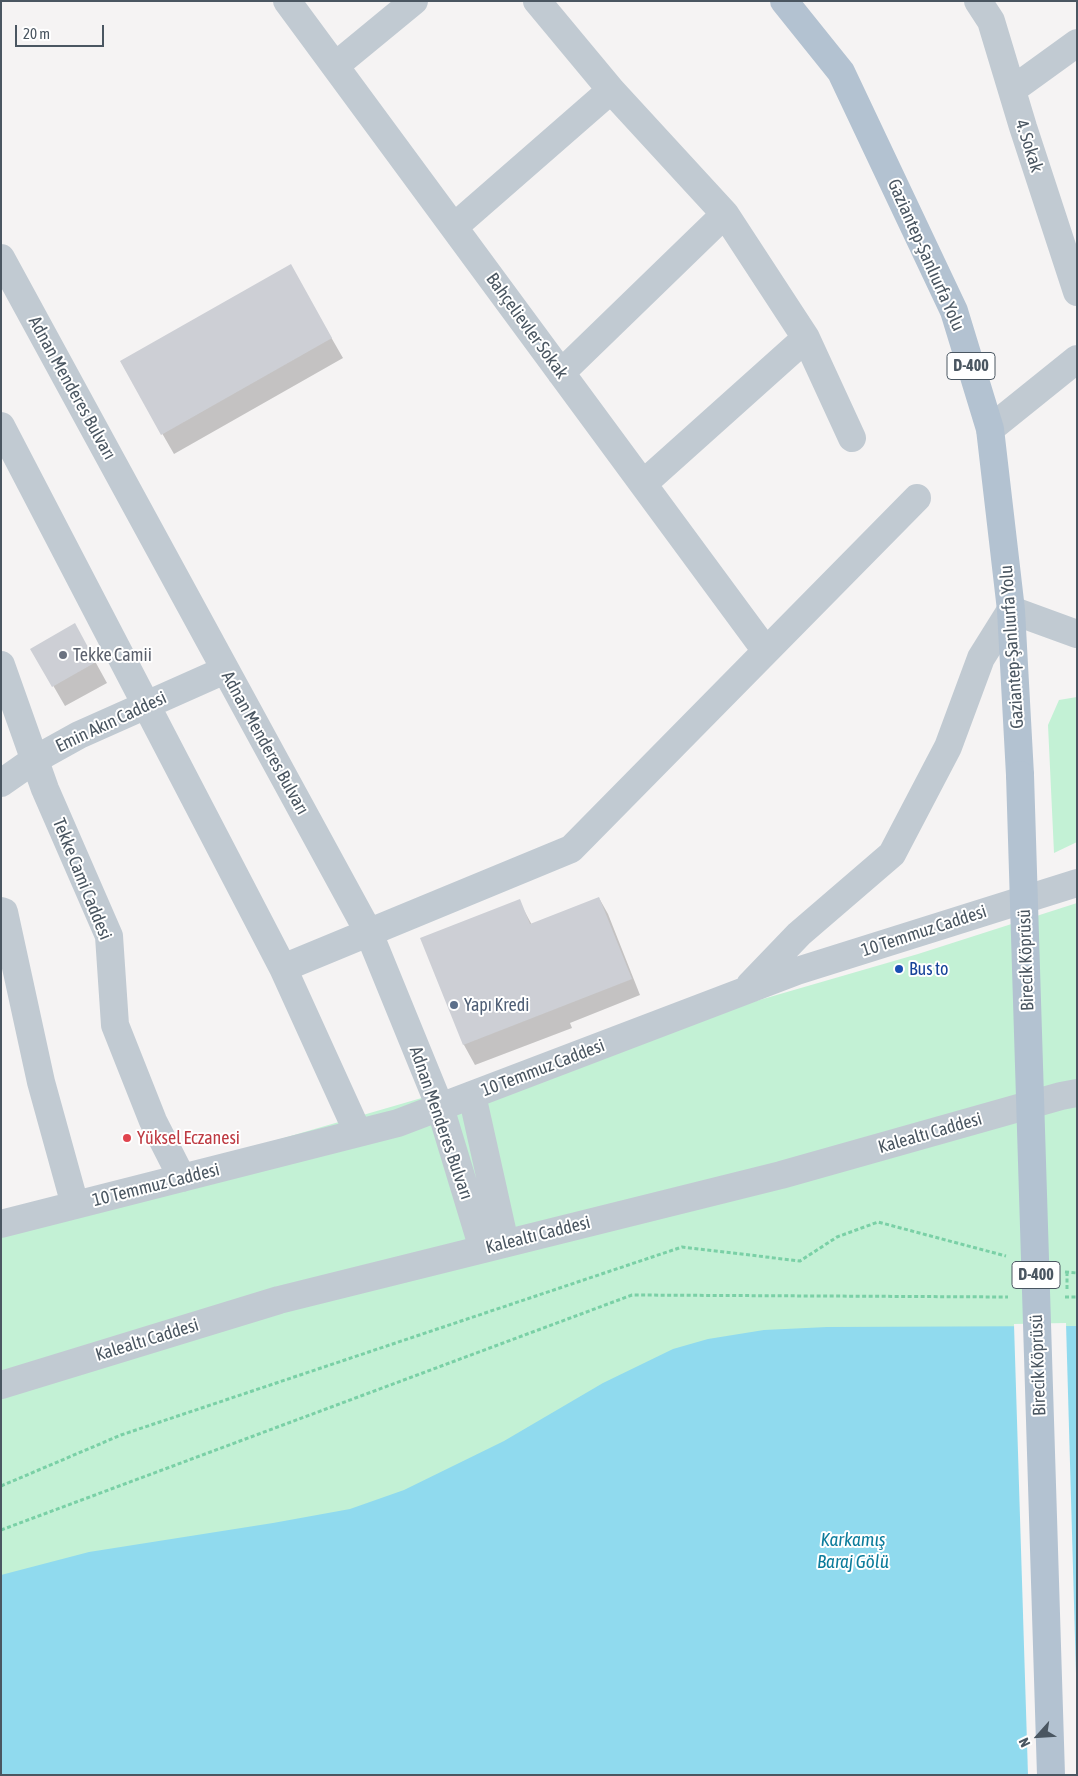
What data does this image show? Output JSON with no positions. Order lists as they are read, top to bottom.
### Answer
{
  "streets": {
    "main road": ["Gaziantep-Şanlıurfa Yolu", "D-400", "Birecik Köprüsü"],
    "street": [
      "4. Sokak",
      "Bahçelievler Sokak",
      "Adnan Menderes Bulvarı",
      "Emin Akın Caddesi",
      "Tekke Cami Caddesi",
      "10 Temmuz Caddesi",
      "Kalealtı Caddesi"
    ]
  },
  "crossings": [
    ["Gaziantep-Şanlıurfa Yolu", "Birecik Köprüsü"],
    ["Adnan Menderes Bulvarı", "Emin Akın Caddesi"],
    ["Adnan Menderes Bulvarı", "10 Temmuz Caddesi"],
    ["Adnan Menderes Bulvarı", "Kalealtı Caddesi"],
    ["Emin Akın Caddesi", "Tekke Cami Caddesi"],
    ["Tekke Cami Caddesi", "10 Temmuz Caddesi"]
  ],
  "water": ["Karkamış Baraj Gölü"],
  "places": [
    "Tekke Camii",
    "Bus to",
    "Yapı Kredi",
    "Yüksel Eczanesi"
  ],
  "scale_bar": "20 m",
  "north": "bottom left"
}
